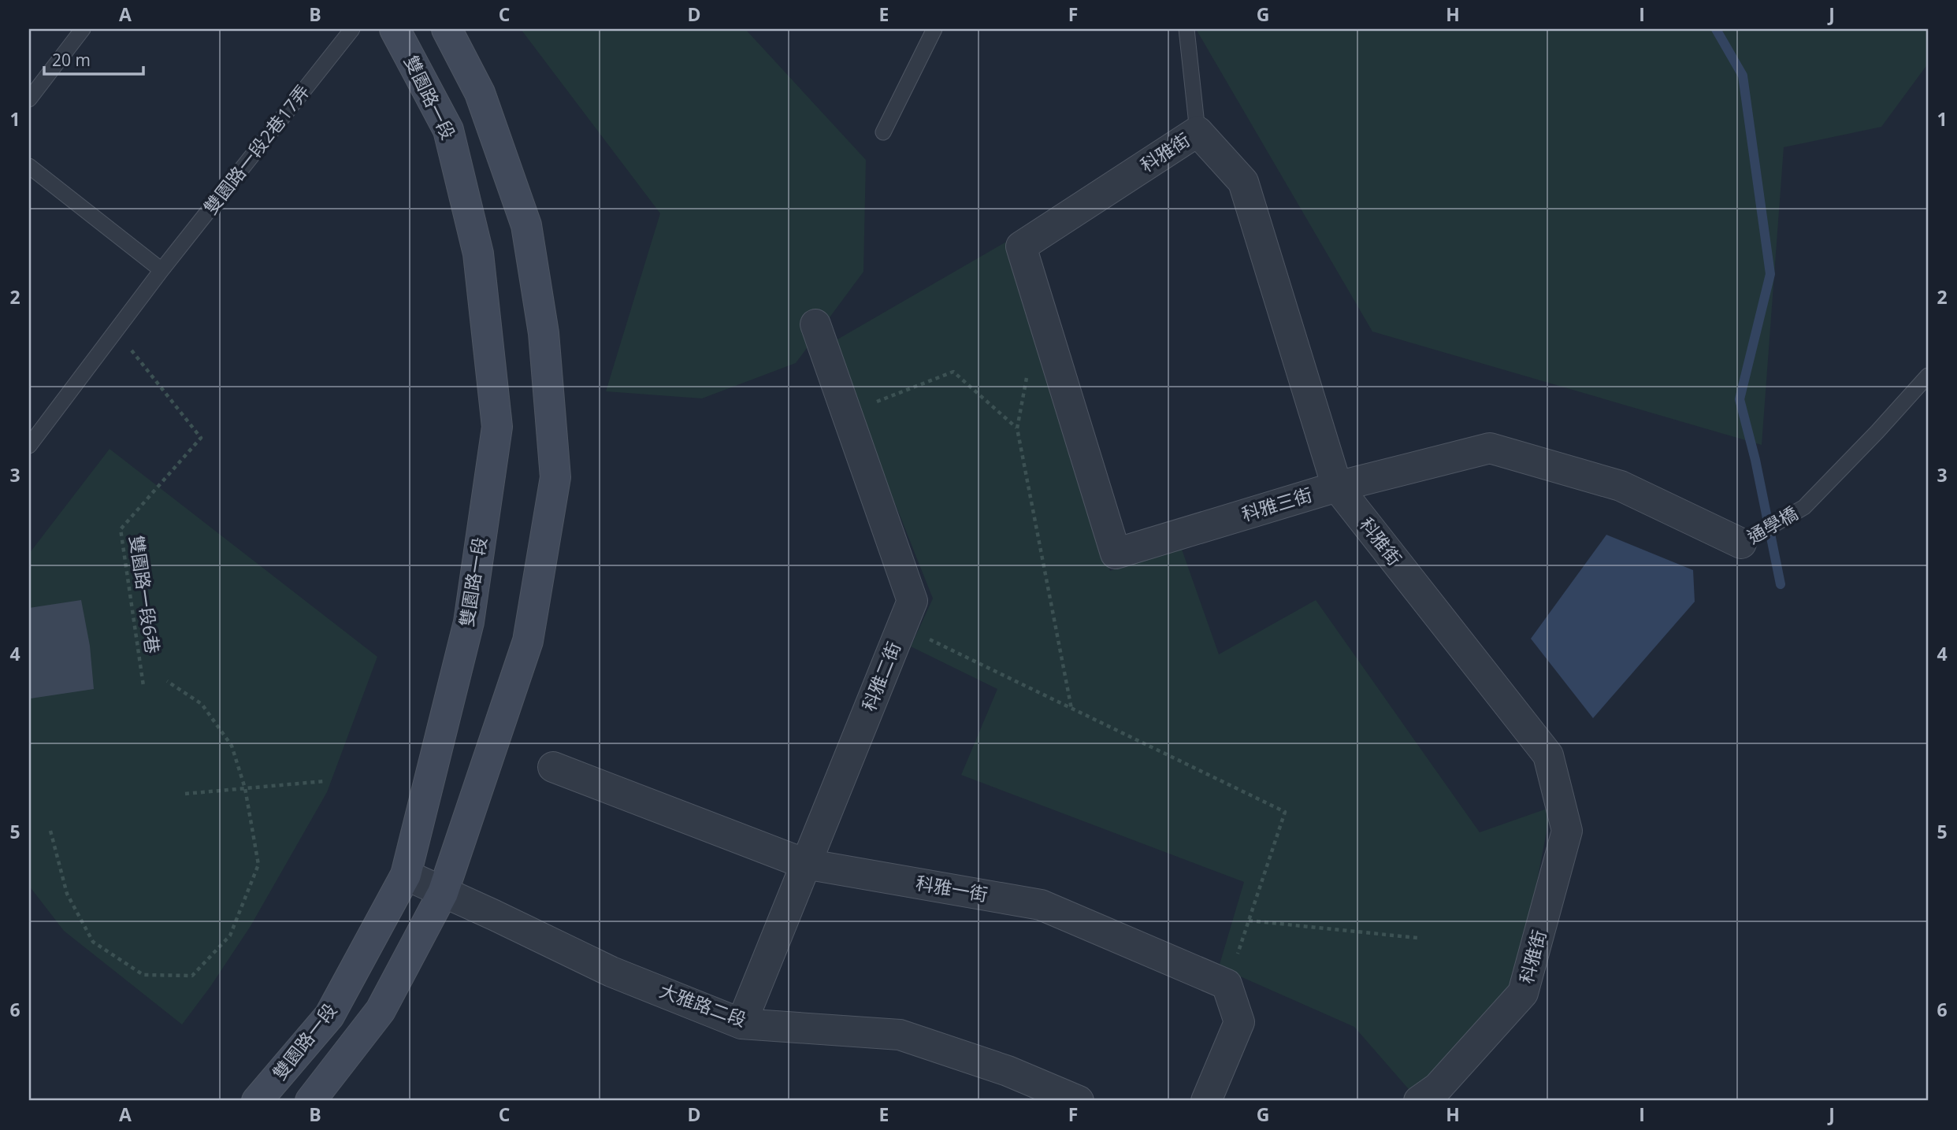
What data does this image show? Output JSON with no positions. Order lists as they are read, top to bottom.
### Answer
{
  "streets": {
    "street": [
      "雙園路一段",
      "科雅街",
      "科雅三街",
      "科雅二街",
      "科雅一街",
      "大雅路二段"
    ],
    "lane": ["雙園路一段2巷17弄", "通學橋"],
    "path": ["雙園路一段6巷"]
  },
  "crossings": [
    ["雙園路一段", "大雅路二段"],
    ["雙園路一段2巷17弄", "雙園路一段6巷"],
    ["科雅街", "科雅三街"],
    ["科雅三街", "通學橋"],
    ["科雅二街", "科雅一街"],
    ["科雅二街", "大雅路二段"]
  ],
  "scale_bar": "20 m",
  "grid": {
    "columns": [
      "A",
      "B",
      "C",
      "D",
      "E",
      "F",
      "G",
      "H",
      "I",
      "J"
    ],
    "rows": [
      "1",
      "2",
      "3",
      "4",
      "5",
      "6"
    ]
  }
}
